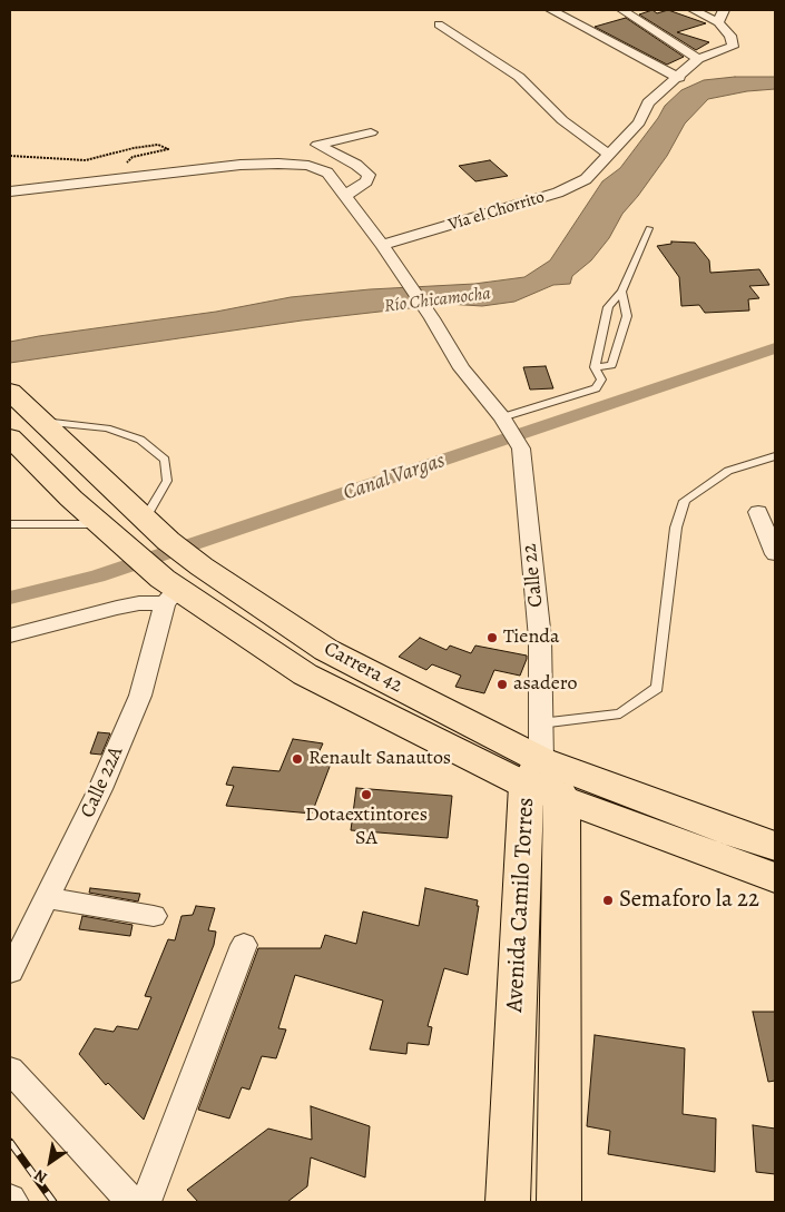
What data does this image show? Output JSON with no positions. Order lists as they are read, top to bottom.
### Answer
{
  "streets": {
    "main road": ["Carrera 42", "Avenida Camilo Torres"],
    "street": ["Vía el Chorrito", "Calle 22", "Calle 22A"]
  },
  "crossings": [
    ["Calle 22", "Carrera 42"],
    ["Calle 22", "Avenida Camilo Torres"],
    ["Carrera 42", "Calle 22A"],
    ["Carrera 42", "Avenida Camilo Torres"]
  ],
  "water": ["Río Chicamocha", "Canal Vargas"],
  "places": [
    "Tienda",
    "asadero",
    "Renault Sanautos",
    "Dotaextintores SA",
    "Semaforo la 22"
  ],
  "north": "bottom left"
}
